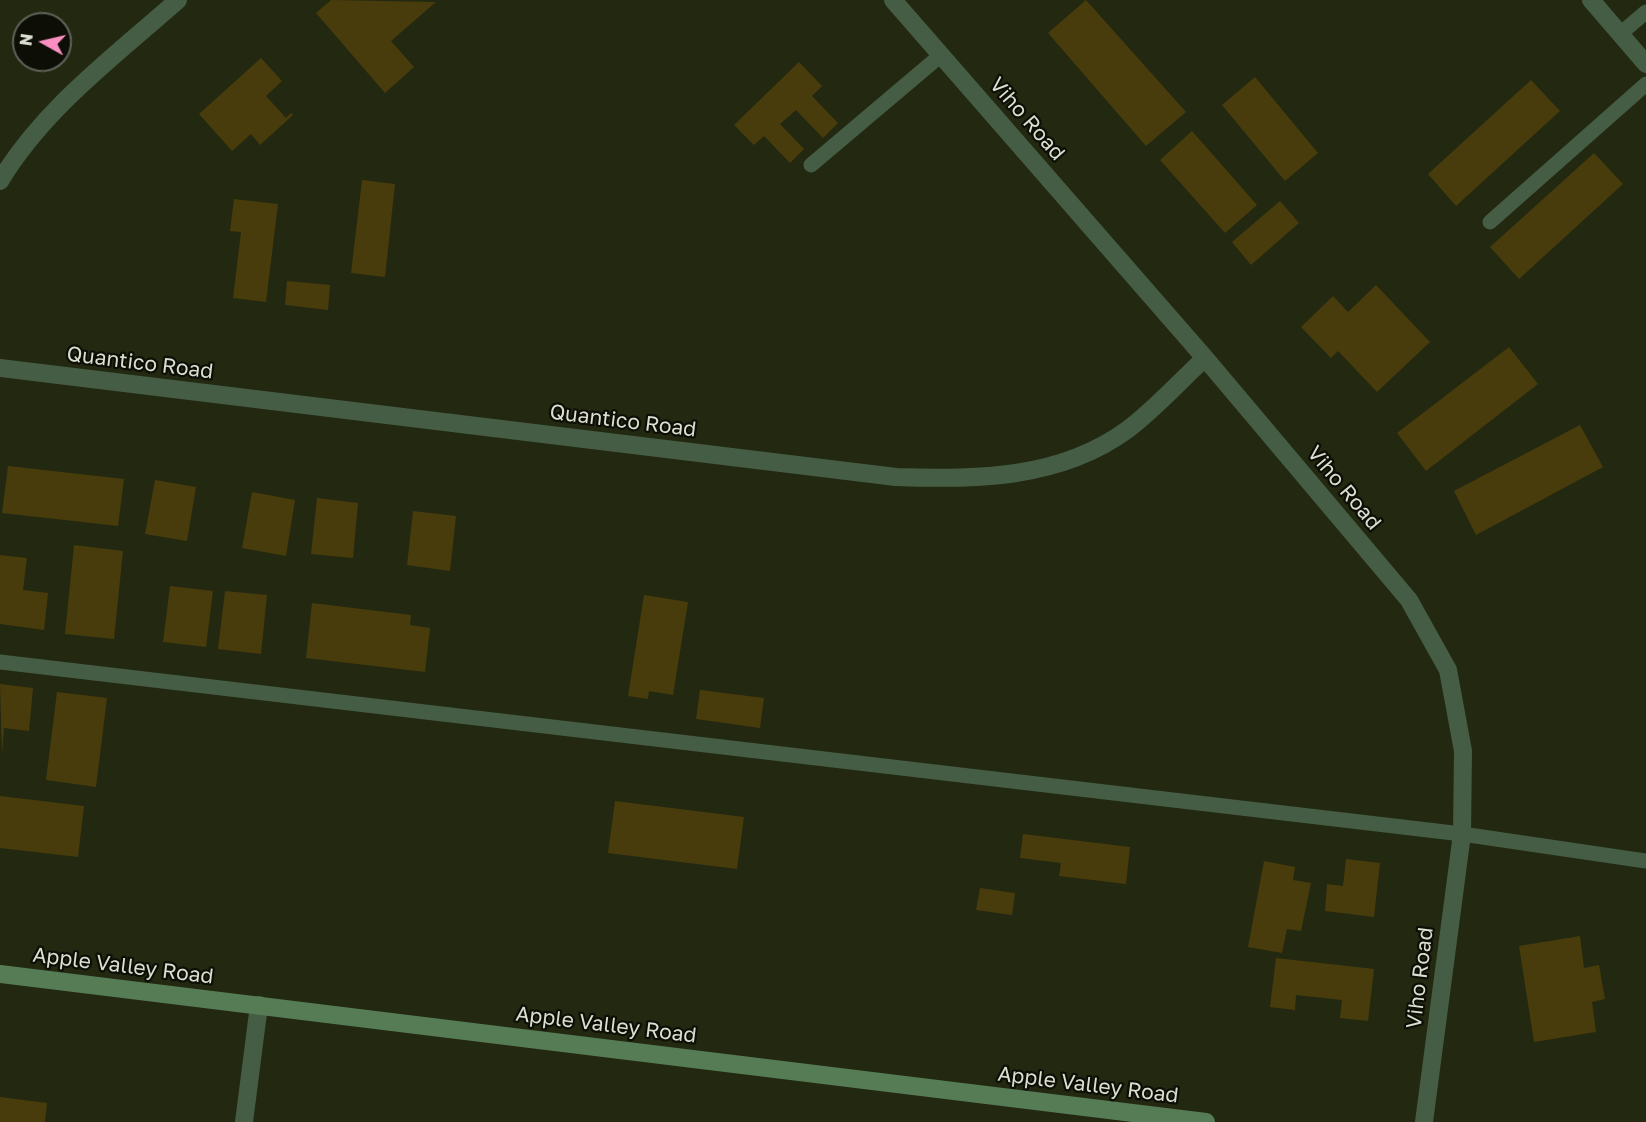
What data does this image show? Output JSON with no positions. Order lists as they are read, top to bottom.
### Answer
{
  "streets": {
    "street": ["Viho Road", "Quantico Road", "Apple Valley Road"]
  },
  "crossings": [
    ["Viho Road", "Quantico Road"]
  ],
  "north": "left"
}
